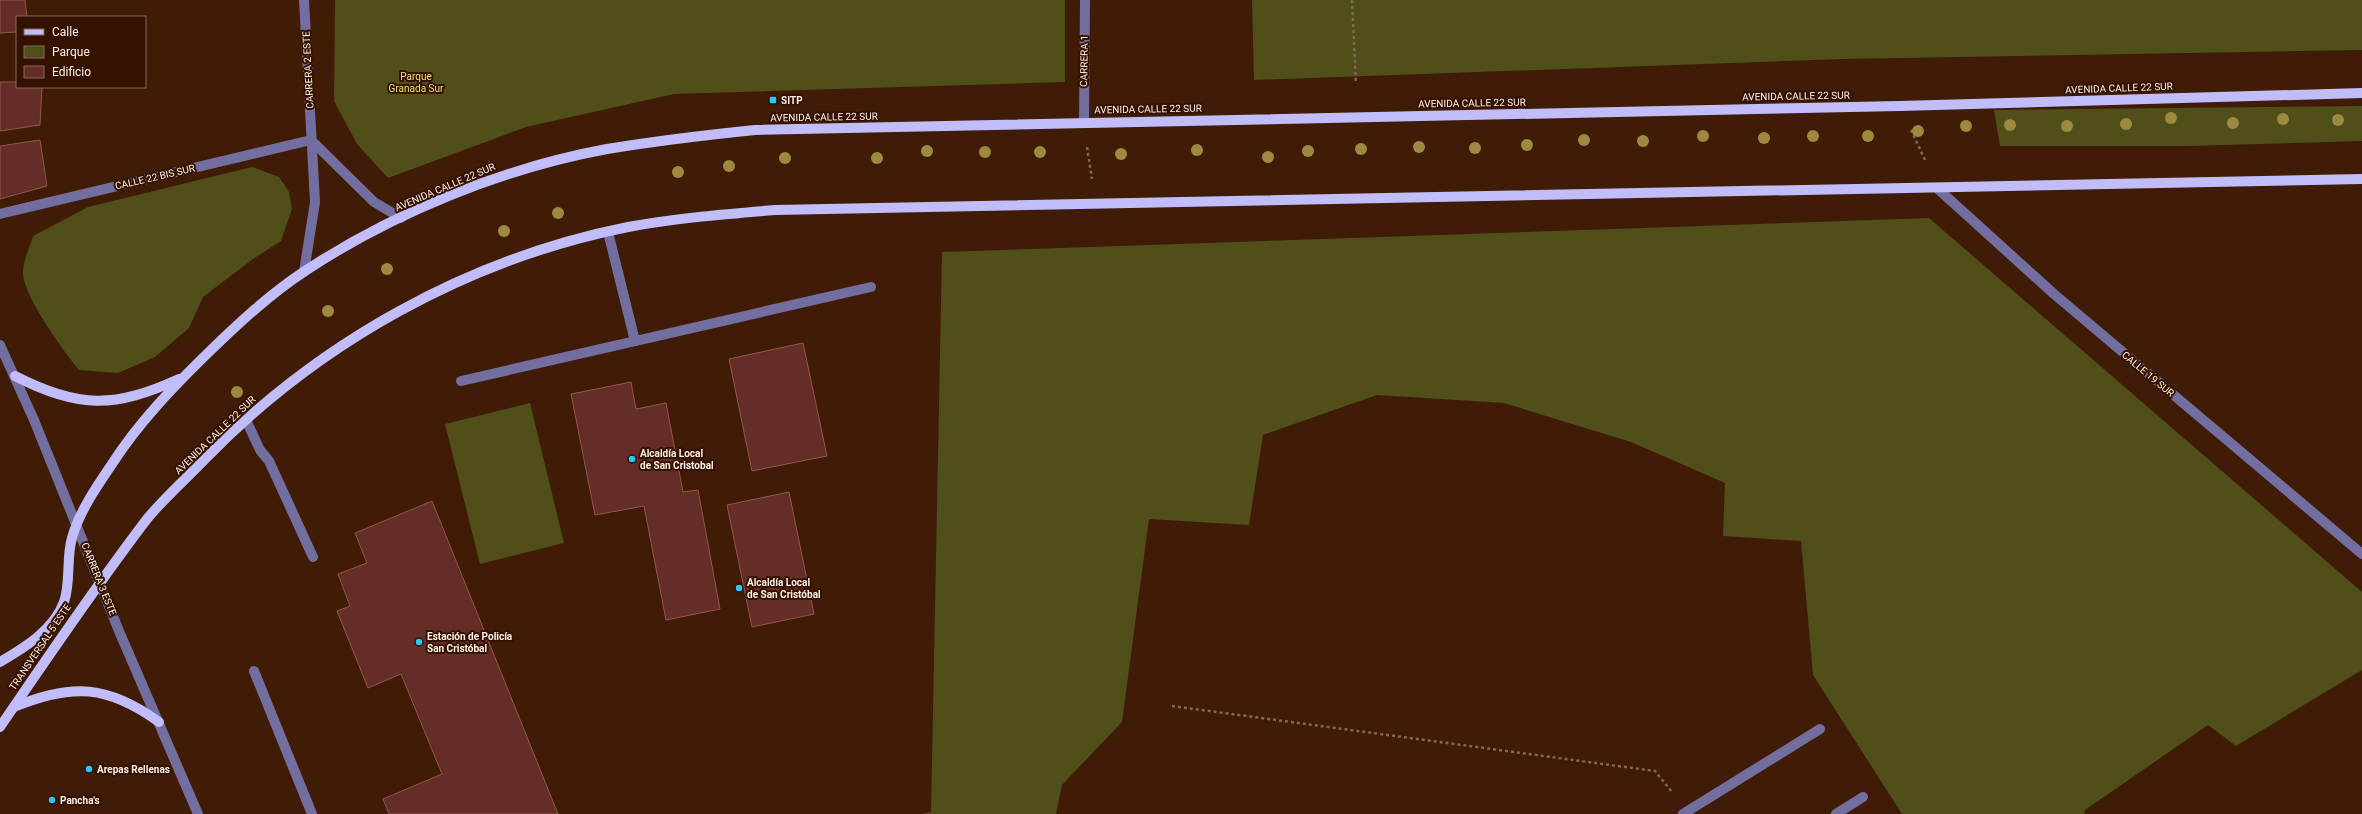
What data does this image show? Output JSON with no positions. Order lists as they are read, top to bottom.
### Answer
{
  "streets": {
    "main road": ["AVENIDA CALLE 22 SUR", "TRANSVERSAL 5 ESTE"],
    "street": [
      "CARRERA 1",
      "CARRERA 2 ESTE",
      "CALLE 22 BIS SUR",
      "CALLE 19 SUR",
      "CARRERA 3 ESTE"
    ]
  },
  "crossings": [
    ["CARRERA 1", "AVENIDA CALLE 22 SUR"],
    ["CARRERA 2 ESTE", "AVENIDA CALLE 22 SUR"],
    ["CARRERA 2 ESTE", "CALLE 22 BIS SUR"],
    ["AVENIDA CALLE 22 SUR", "CALLE 19 SUR"],
    ["AVENIDA CALLE 22 SUR", "CARRERA 3 ESTE"],
    ["AVENIDA CALLE 22 SUR", "TRANSVERSAL 5 ESTE"],
    ["CARRERA 3 ESTE", "TRANSVERSAL 5 ESTE"]
  ],
  "parks": ["Parque Granada Sur"],
  "places": {
    "transit": ["SITP"],
    "other": [
      "Alcaldía Local de San Cristobal",
      "Alcaldía Local de San Cristóbal",
      "Estación de Policía San Cristóbal",
      "Arepas Rellenas",
      "Pancha's"
    ]
  },
  "legend": ["Calle", "Parque", "Edificio"]
}
